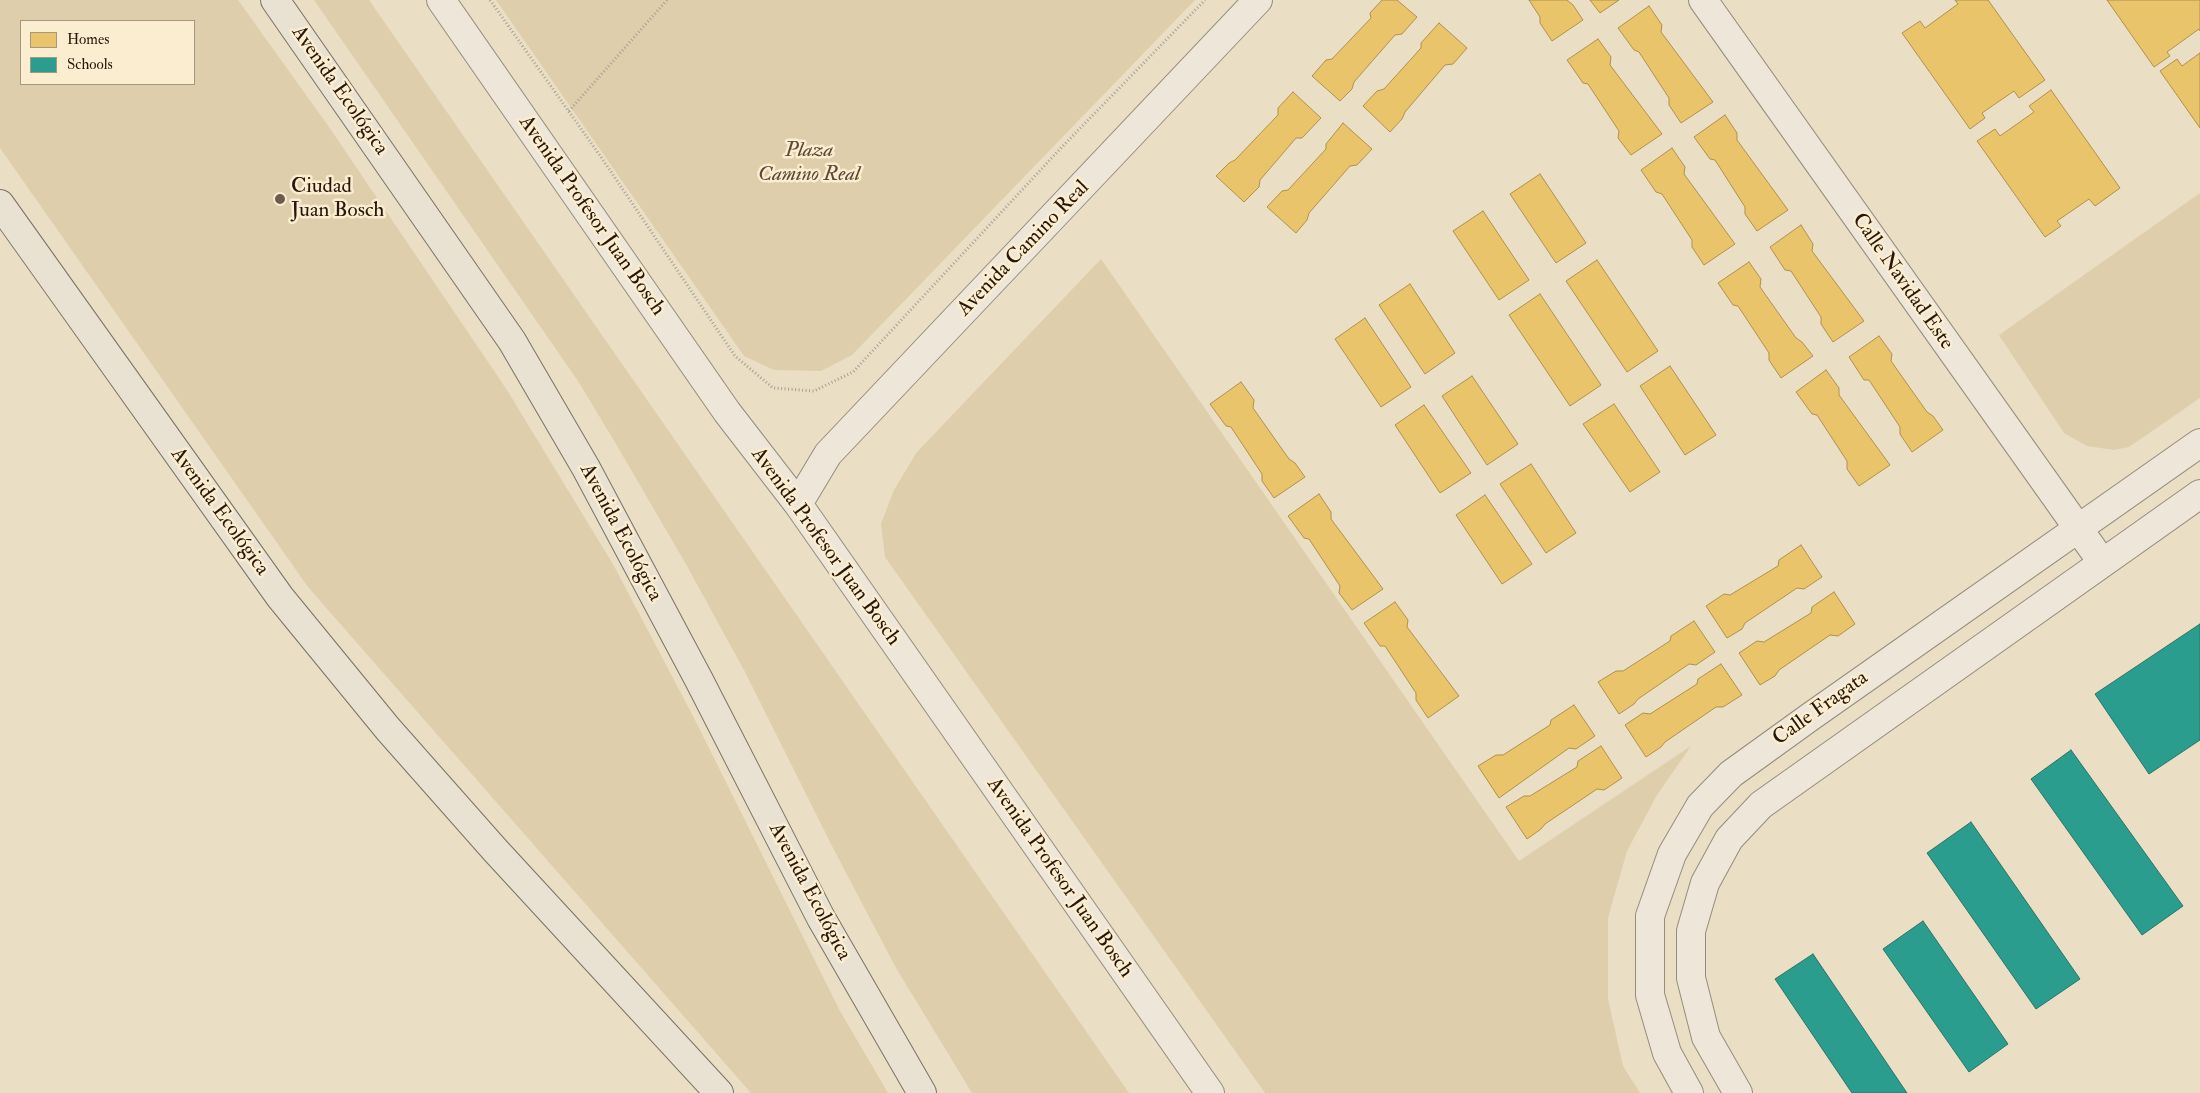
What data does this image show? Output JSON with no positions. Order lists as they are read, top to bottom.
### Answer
{
  "streets": {
    "main road": ["Avenida Ecológica"],
    "street": [
      "Avenida Profesor Juan Bosch",
      "Avenida Camino Real",
      "Calle Navidad Este",
      "Calle Fragata"
    ]
  },
  "crossings": [
    ["Avenida Profesor Juan Bosch", "Avenida Camino Real"],
    ["Calle Navidad Este", "Calle Fragata"]
  ],
  "parks": ["Plaza Camino Real"],
  "places": ["Ciudad Juan Bosch"],
  "legend": ["Homes", "Schools"]
}
